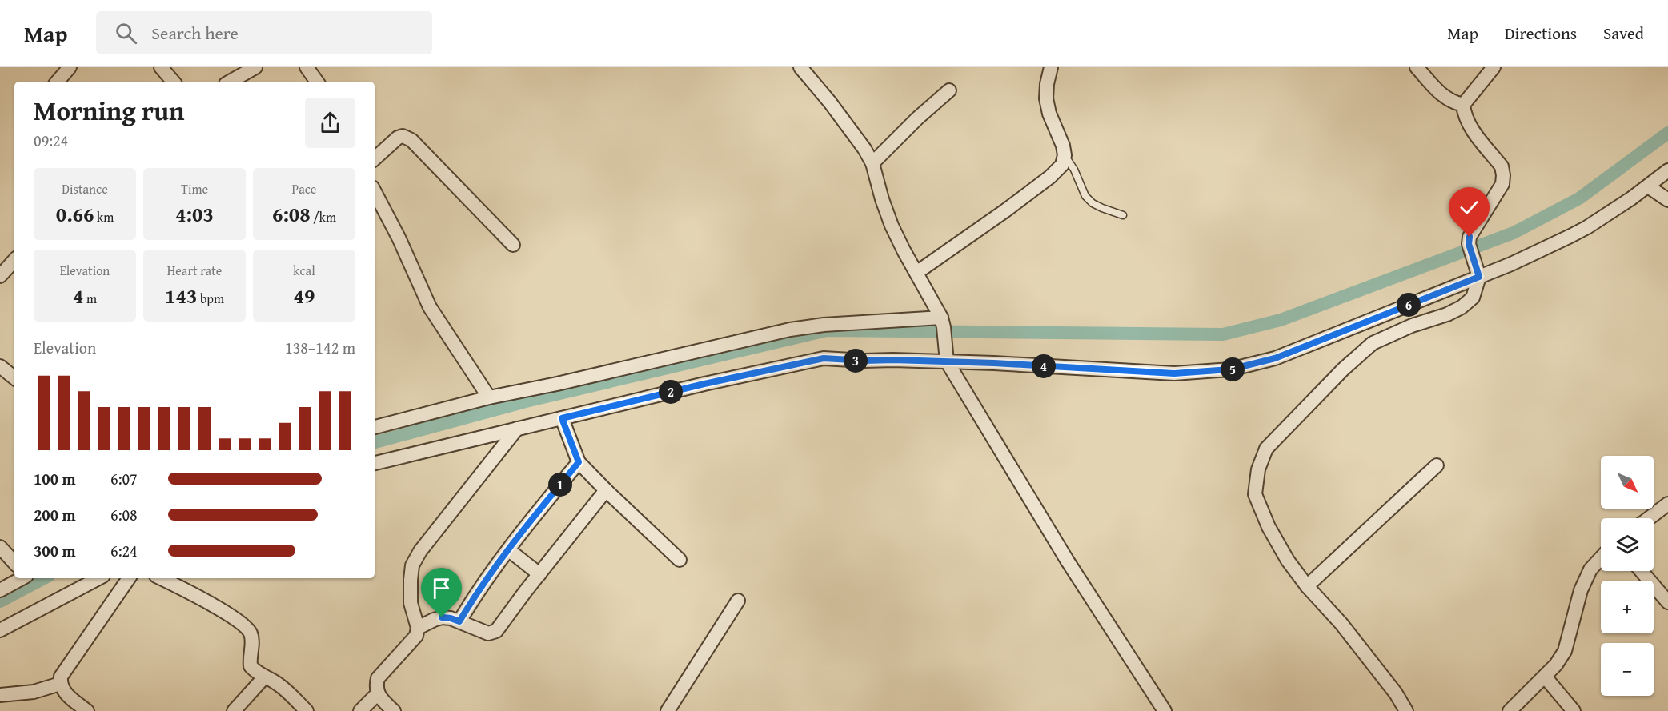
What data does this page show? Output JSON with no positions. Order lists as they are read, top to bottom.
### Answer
{
  "north": "bottom right",
  "page": {
    "header": "Map",
    "search": "Search here",
    "nav": ["Map", "Directions", "Saved"],
    "heading": ["Morning run", "09:24"],
    "stats": [
      ["Distance", "0.66 km"],
      ["Time", "4:03"],
      ["Pace", "6:08 /km"],
      ["Elevation", "4 m"],
      ["Heart rate", "143 bpm"],
      ["kcal", "49"]
    ],
    "pins": [
      "6",
      "3",
      "4",
      "5",
      "2",
      "1"
    ],
    "chart": ["Elevation", "138–142 m"],
    "map_buttons": ["+", "−"],
    "list": [
      {
        "name": "100 m",
        "note": "6:07"
      },
      {
        "name": "200 m",
        "note": "6:08"
      },
      {
        "name": "300 m",
        "note": "6:24"
      }
    ]
  }
}
